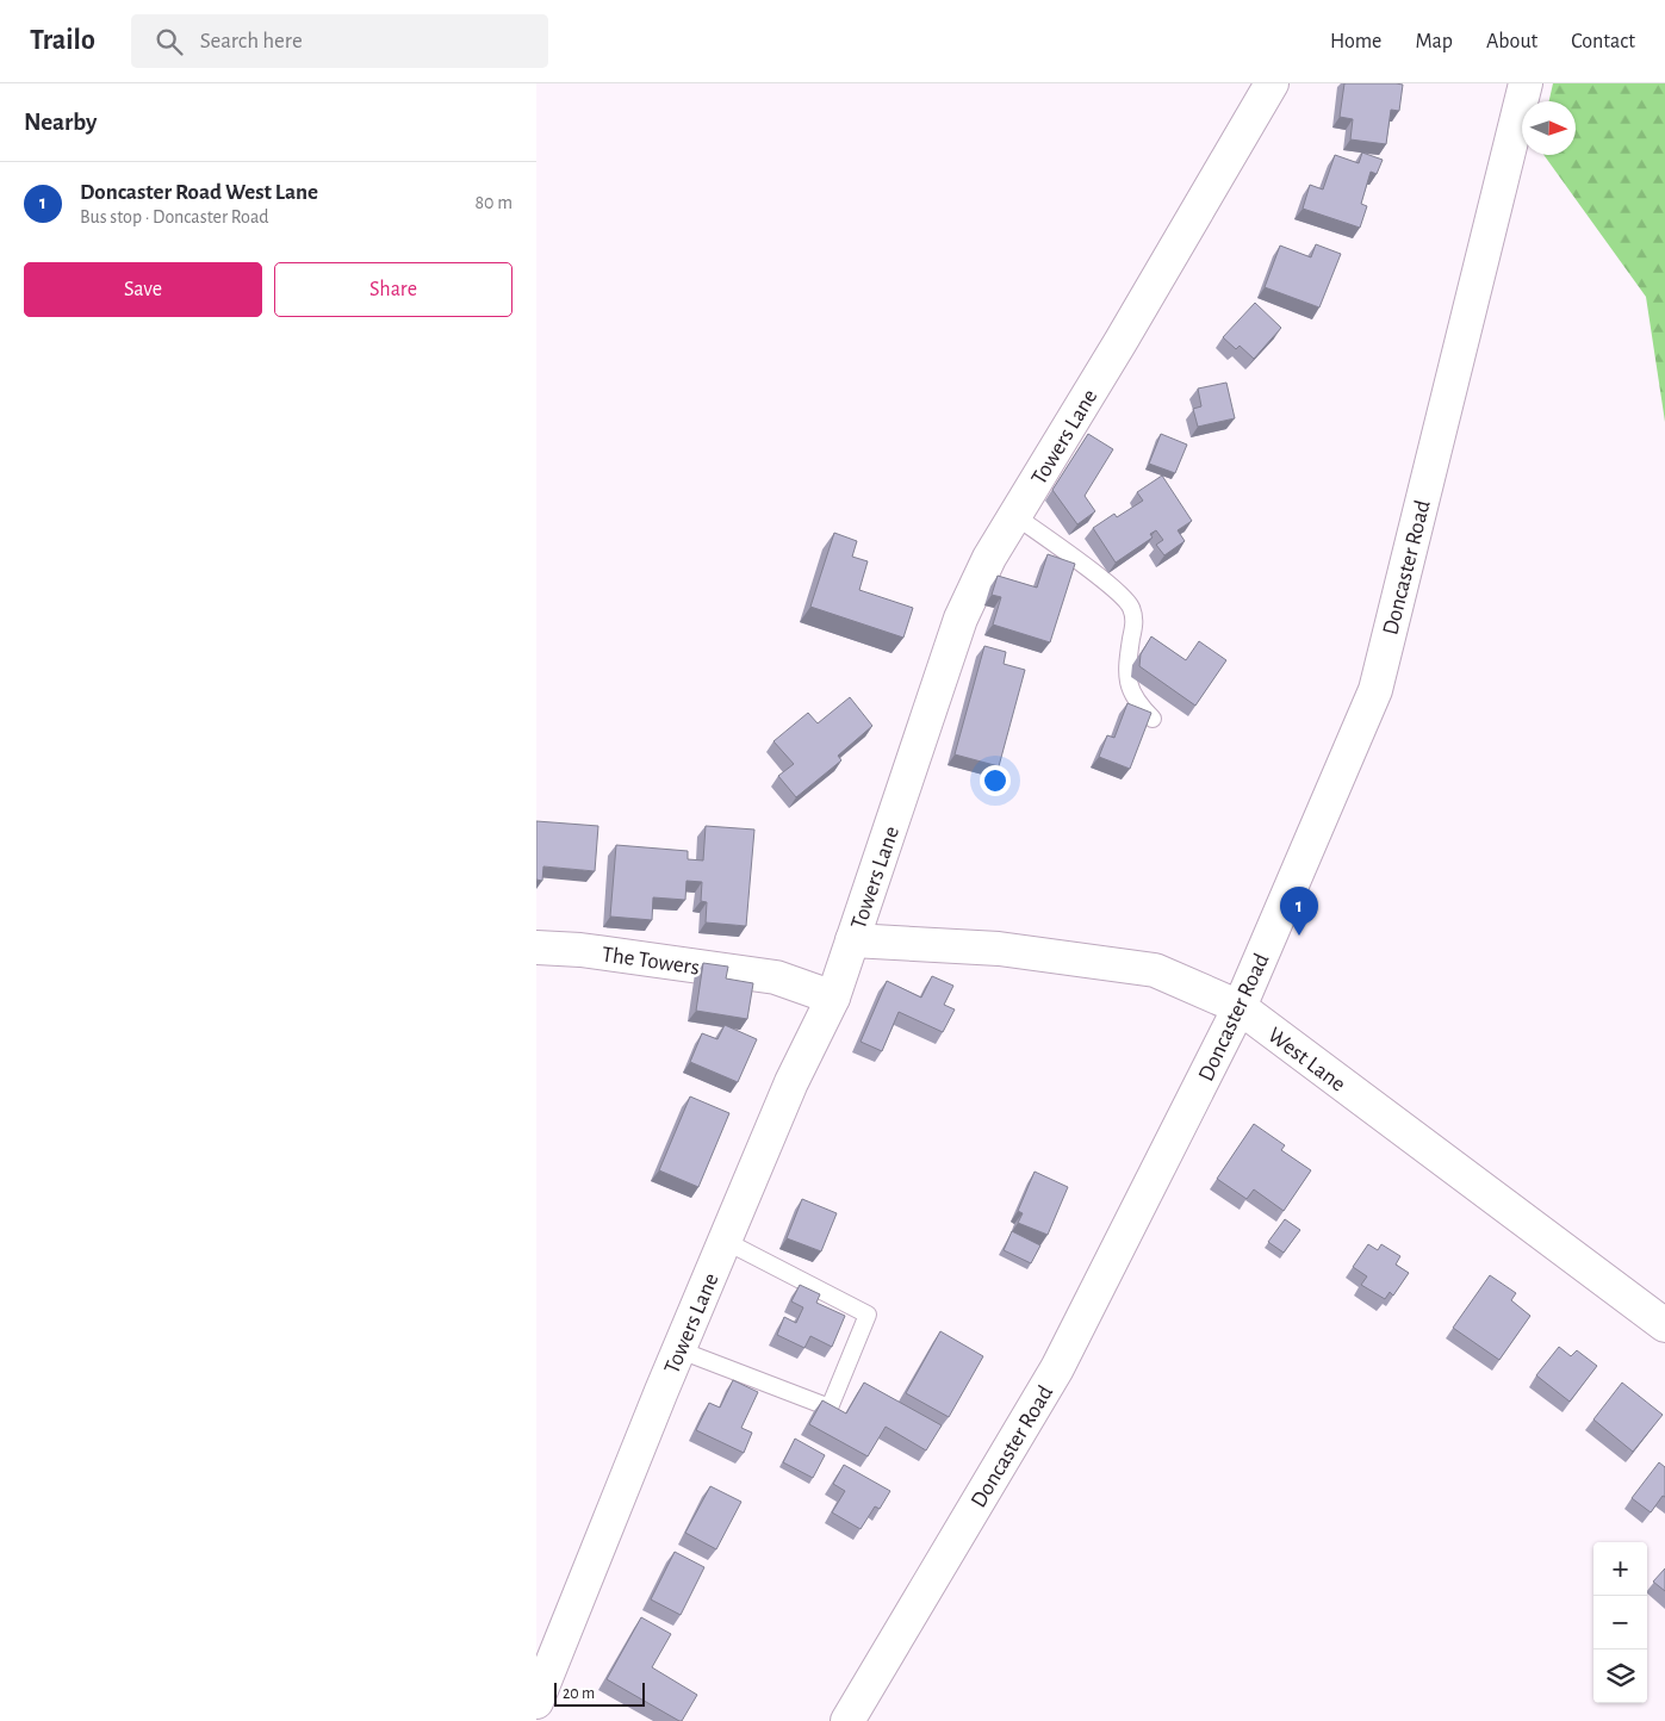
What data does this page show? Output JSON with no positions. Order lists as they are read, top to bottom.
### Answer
{
  "streets": {
    "main road": [
      "Towers Lane",
      "Doncaster Road",
      "The Towers",
      "West Lane"
    ]
  },
  "crossings": [
    ["Towers Lane", "The Towers"],
    ["Towers Lane", "West Lane"],
    ["Doncaster Road", "West Lane"]
  ],
  "scale_bar": "20 m",
  "north": "right",
  "page": {
    "header": "Trailo",
    "search": "Search here",
    "nav": [
      "Home",
      "Map",
      "About",
      "Contact"
    ],
    "heading": "Nearby",
    "list": [
      {
        "mark": "1",
        "name": "Doncaster Road West Lane",
        "note": "Bus stop · Doncaster Road",
        "value": "80 m"
      }
    ],
    "buttons": ["Save", "Share"],
    "pins": "1",
    "map_buttons": ["+", "−"],
    "scale": "20 m"
  }
}
